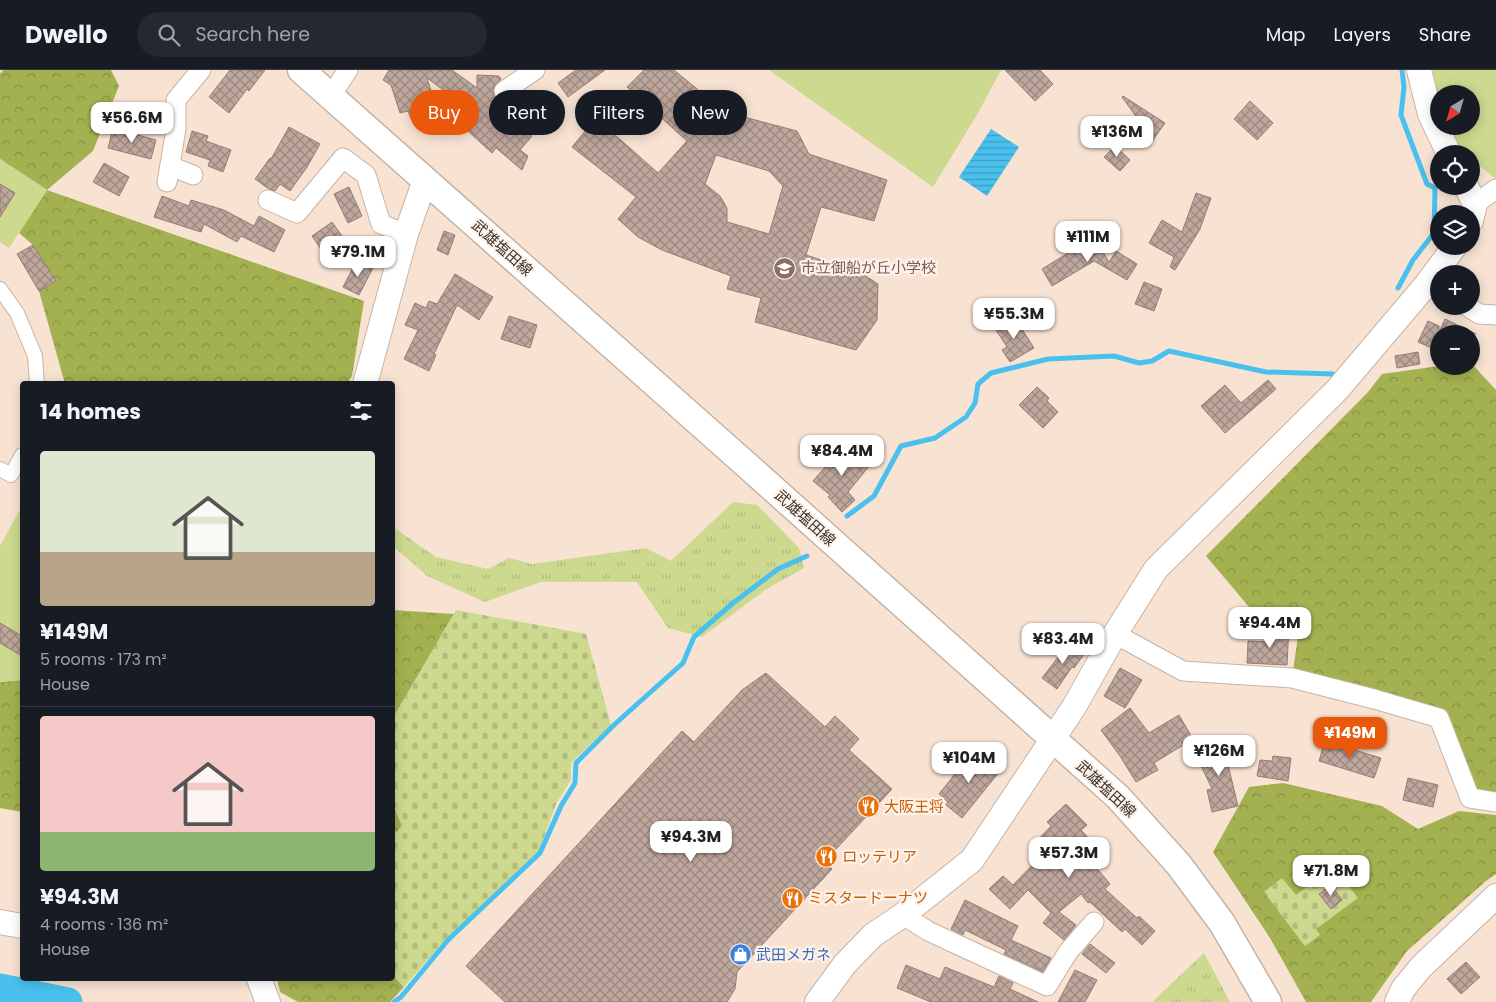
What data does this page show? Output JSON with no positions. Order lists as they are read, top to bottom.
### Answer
{
  "streets": {
    "main road": ["武雄塩田線"]
  },
  "places": {
    "school or university": ["市立御船が丘小学校"],
    "restaurant": ["大阪王将", "ロッテリア", "ミスタードーナツ"],
    "shop": ["武田メガネ"]
  },
  "north": "bottom left",
  "page": {
    "header": "Dwello",
    "search": "Search here",
    "nav": ["Map", "Layers", "Share"],
    "map_buttons": ["+", "−"],
    "chip": [
      "Buy",
      "Rent",
      "Filters",
      "New"
    ],
    "price": [
      "¥56.6M",
      "¥136M",
      "¥111M",
      "¥79.1M",
      "¥55.3M",
      "¥84.4M",
      "¥94.4M",
      "¥83.4M",
      "¥149M",
      "¥126M",
      "¥104M",
      "¥94.3M",
      "¥57.3M",
      "¥71.8M"
    ],
    "heading": "14 homes",
    "list": [
      {
        "name": "¥149M",
        "note": "5 rooms · 173 m² · House"
      },
      {
        "name": "¥94.3M",
        "note": "4 rooms · 136 m² · House"
      }
    ]
  }
}
